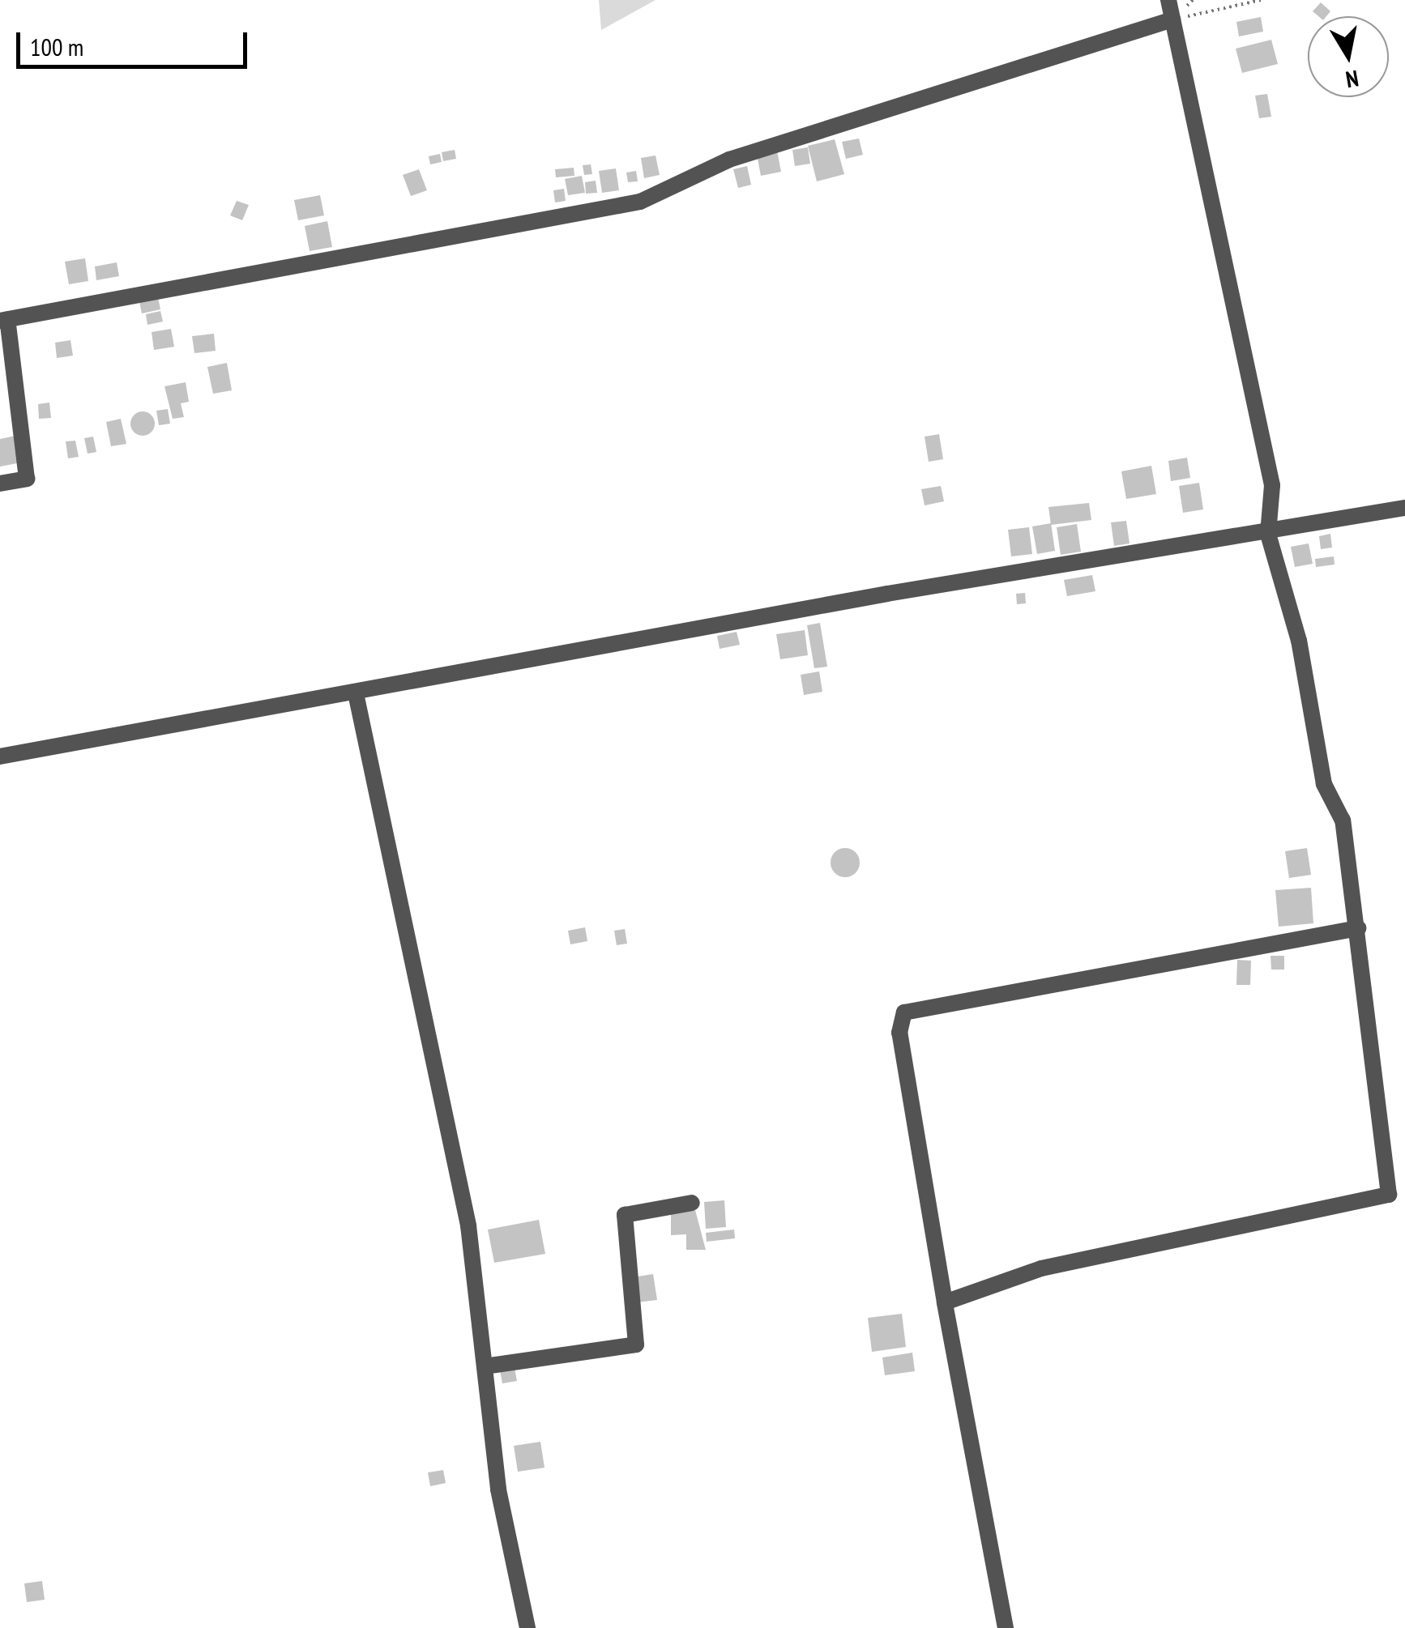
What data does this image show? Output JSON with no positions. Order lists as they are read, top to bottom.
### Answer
{
  "scale_bar": "100 m",
  "north": "bottom"
}
